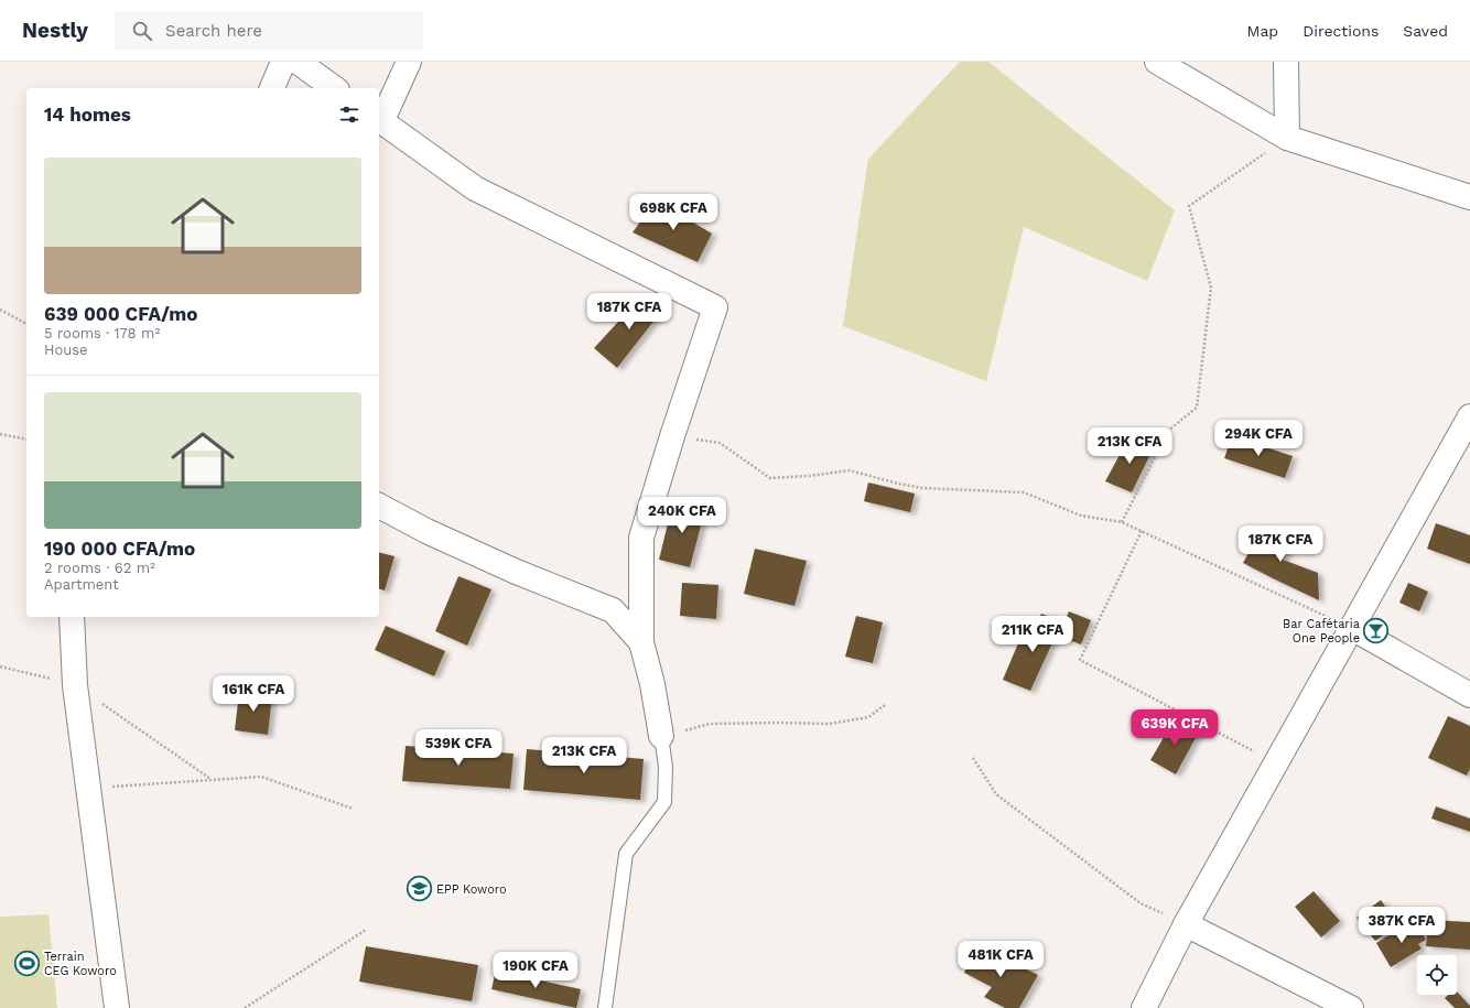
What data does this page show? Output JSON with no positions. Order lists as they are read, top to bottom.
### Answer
{
  "places": {
    "bar": ["Bar Cafétaria One People"],
    "school or university": ["EPP Koworo"],
    "sports": ["Terrain CEG Koworo"]
  },
  "page": {
    "header": "Nestly",
    "search": "Search here",
    "nav": ["Map", "Directions", "Saved"],
    "heading": "14 homes",
    "list": [
      {
        "name": "639 000 CFA/mo",
        "note": "5 rooms · 178 m² · House"
      },
      {
        "name": "190 000 CFA/mo",
        "note": "2 rooms · 62 m² · Apartment"
      }
    ],
    "price": [
      "698K CFA",
      "187K CFA",
      "294K CFA",
      "213K CFA",
      "240K CFA",
      "187K CFA",
      "211K CFA",
      "161K CFA",
      "639K CFA",
      "539K CFA",
      "213K CFA",
      "387K CFA",
      "481K CFA",
      "190K CFA"
    ]
  }
}
